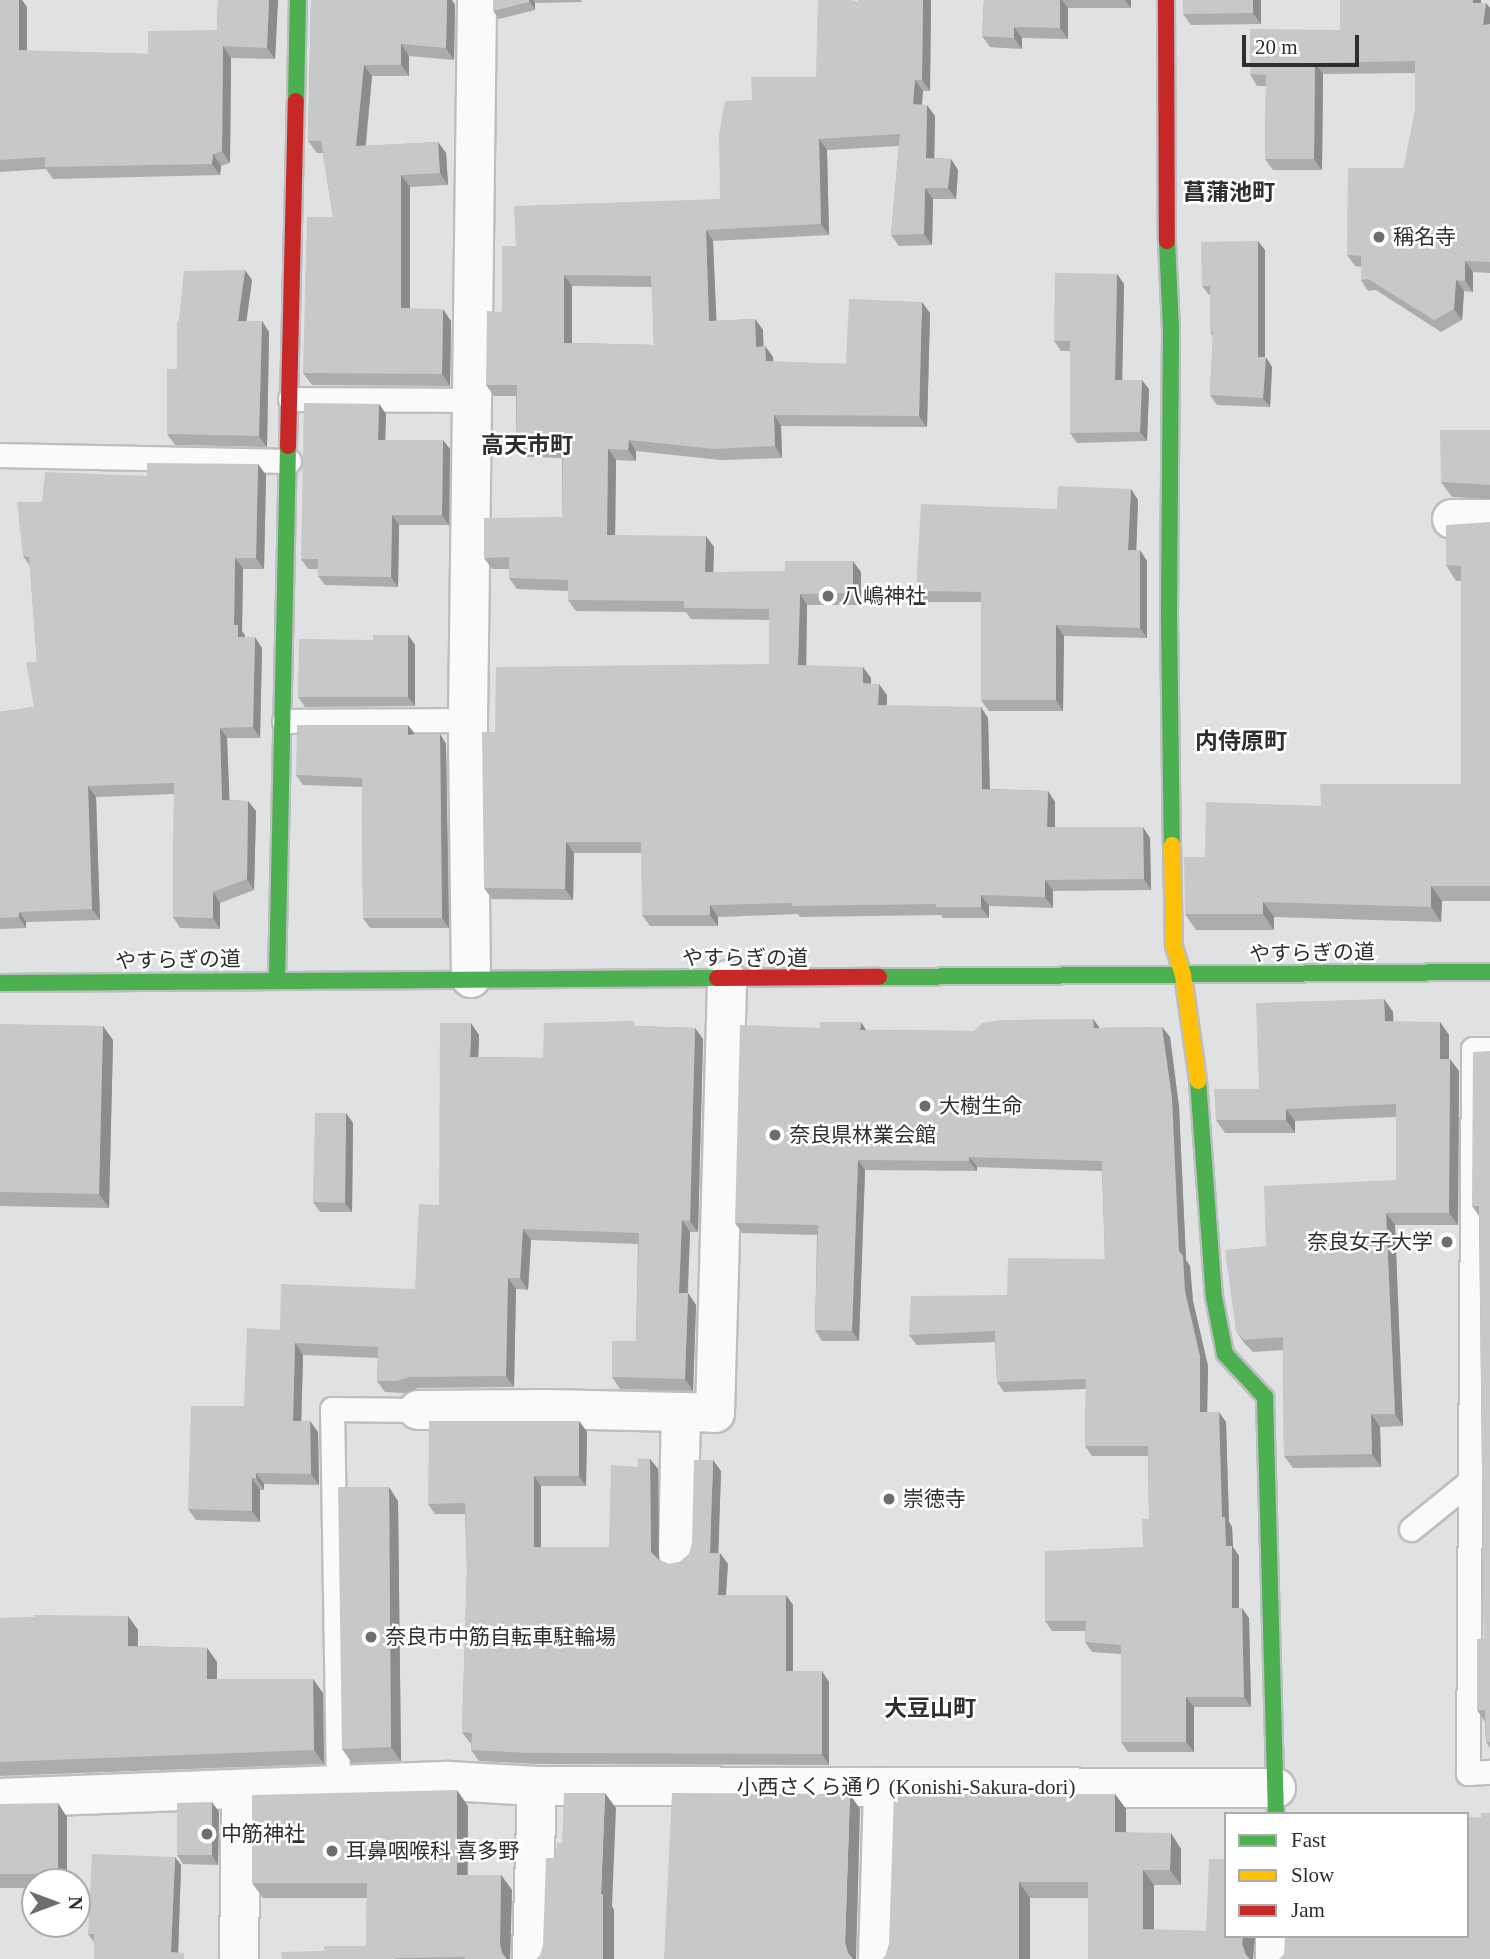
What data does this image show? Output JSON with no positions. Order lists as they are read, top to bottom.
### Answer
{
  "streets": {
    "street": ["やすらぎの道", "小西さくら通り (Konishi-Sakura-dori)"]
  },
  "districts": [
    "菖蒲池町",
    "高天市町",
    "内侍原町",
    "大豆山町"
  ],
  "places": [
    "稱名寺",
    "八嶋神社",
    "大樹生命",
    "奈良県林業会館",
    "奈良女子大学",
    "崇徳寺",
    "奈良市中筋自転車駐輪場",
    "中筋神社",
    "耳鼻咽喉科 喜多野"
  ],
  "legend": ["Fast", "Slow", "Jam"],
  "scale_bar": "20 m",
  "north": "right"
}
